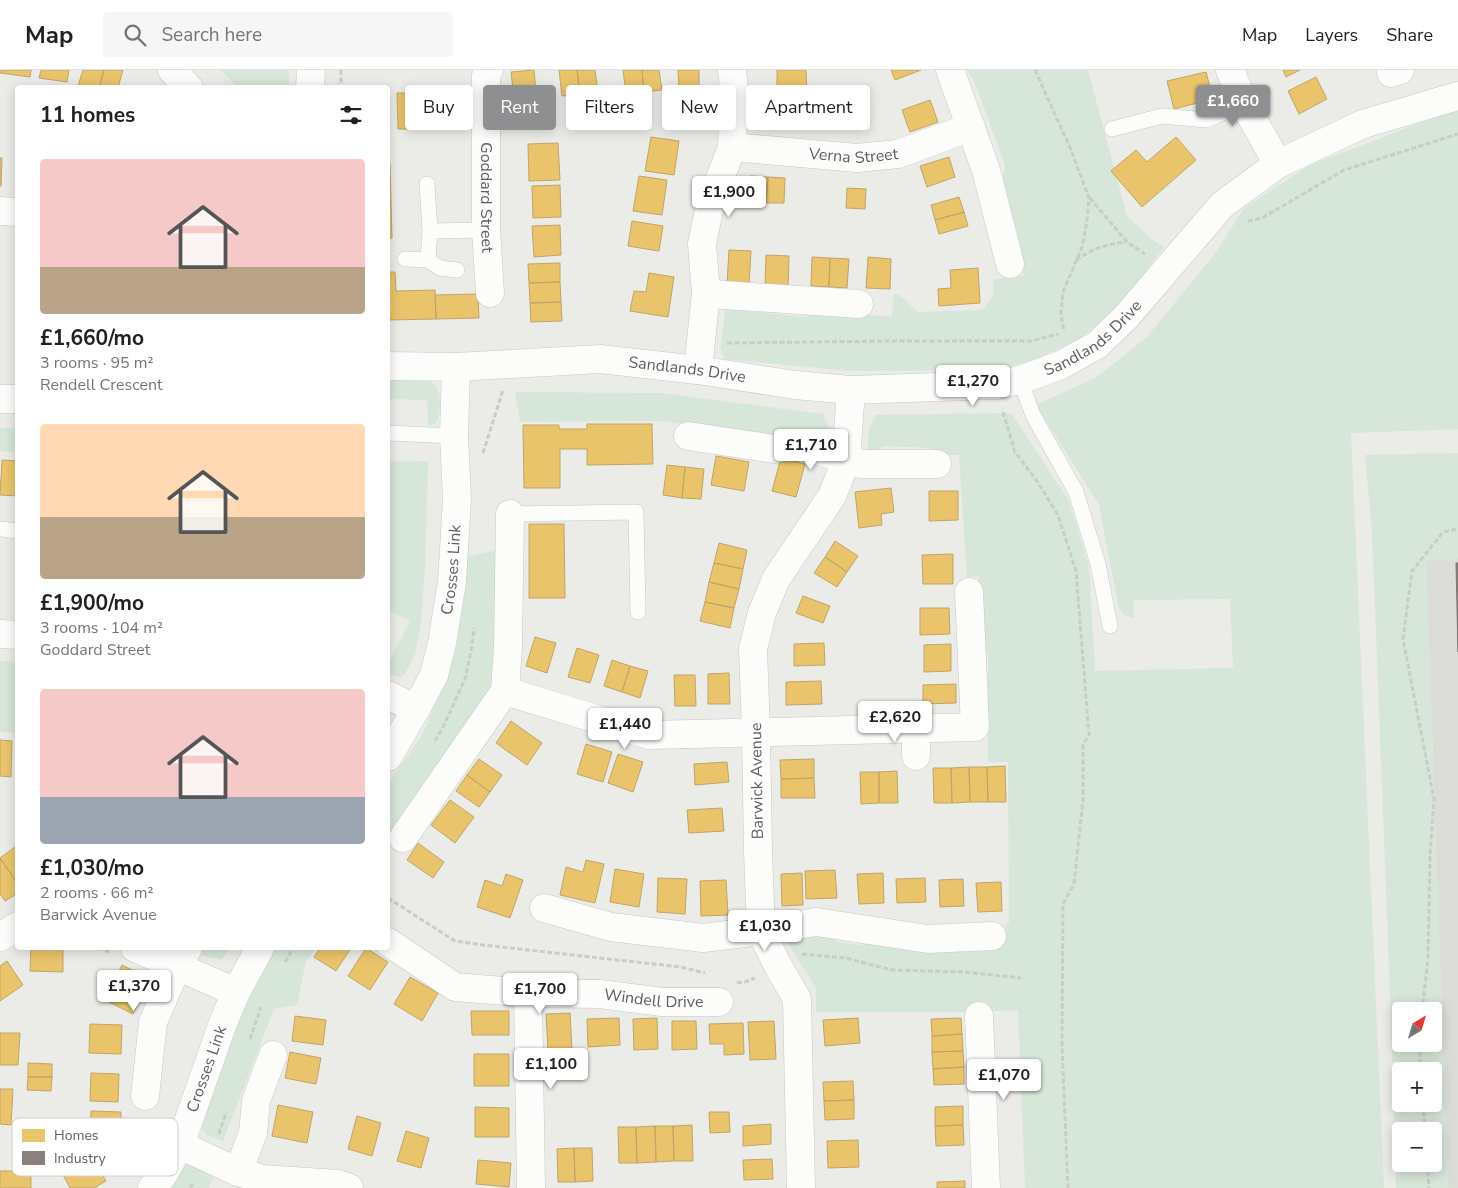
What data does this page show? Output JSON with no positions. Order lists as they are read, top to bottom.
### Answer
{
  "streets": {
    "street": [
      "Verna Street",
      "Goddard Street",
      "Sandlands Drive",
      "Crosses Link",
      "Barwick Avenue",
      "Windell Drive"
    ]
  },
  "crossings": [
    ["Sandlands Drive", "Crosses Link"],
    ["Sandlands Drive", "Barwick Avenue"]
  ],
  "legend": ["Homes", "Industry"],
  "north": "top right",
  "page": {
    "header": "Map",
    "search": "Search here",
    "nav": ["Map", "Layers", "Share"],
    "price": [
      "£1,660",
      "£1,900",
      "£1,270",
      "£1,710",
      "£2,620",
      "£1,440",
      "£1,030",
      "£1,370",
      "£1,700",
      "£1,100",
      "£1,070"
    ],
    "chip": [
      "Buy",
      "Rent",
      "Filters",
      "New",
      "Apartment"
    ],
    "heading": "11 homes",
    "list": [
      {
        "name": "£1,660/mo",
        "note": "3 rooms · 95 m² · Rendell Crescent"
      },
      {
        "name": "£1,900/mo",
        "note": "3 rooms · 104 m² · Goddard Street"
      },
      {
        "name": "£1,030/mo",
        "note": "2 rooms · 66 m² · Barwick Avenue"
      }
    ],
    "map_buttons": ["+", "−"]
  }
}
